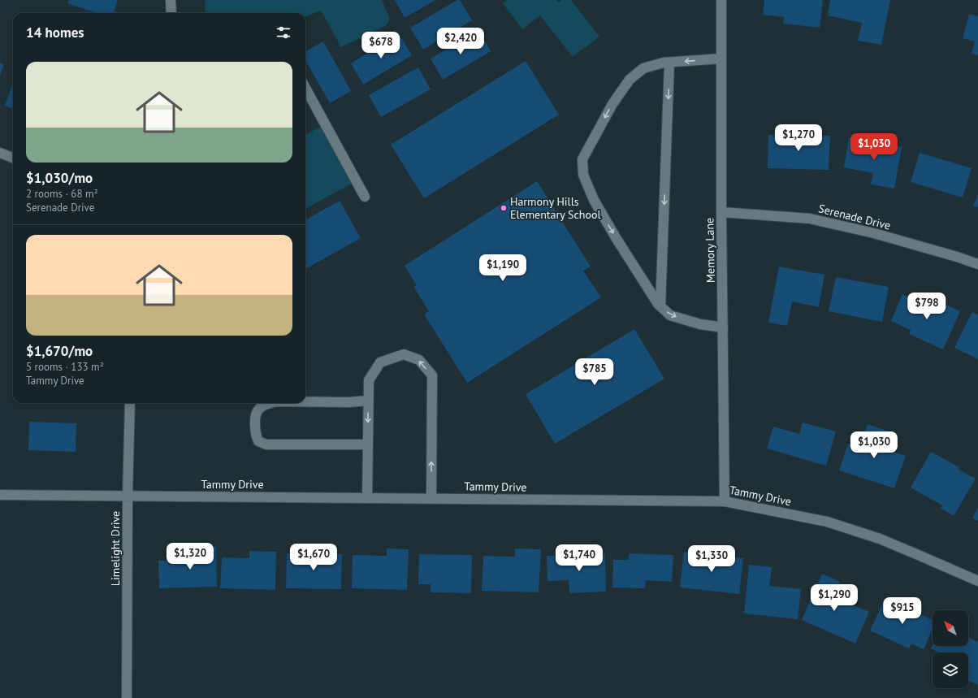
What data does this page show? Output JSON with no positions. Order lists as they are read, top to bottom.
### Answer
{
  "streets": {
    "street": [
      "Serenade Drive",
      "Memory Lane",
      "Tammy Drive",
      "Limelight Drive"
    ]
  },
  "crossings": [
    ["Serenade Drive", "Memory Lane"],
    ["Memory Lane", "Tammy Drive"],
    ["Tammy Drive", "Limelight Drive"]
  ],
  "places": ["Harmony Hills Elementary School"],
  "north": "top left",
  "page": {
    "heading": "14 homes",
    "price": [
      "$2,420",
      "$678",
      "$1,270",
      "$1,030",
      "$1,190",
      "$798",
      "$785",
      "$1,030",
      "$1,320",
      "$1,670",
      "$1,740",
      "$1,330",
      "$1,290",
      "$915"
    ],
    "list": [
      {
        "name": "$1,030/mo",
        "note": "2 rooms · 68 m² · Serenade Drive"
      },
      {
        "name": "$1,670/mo",
        "note": "5 rooms · 133 m² · Tammy Drive"
      }
    ]
  }
}
